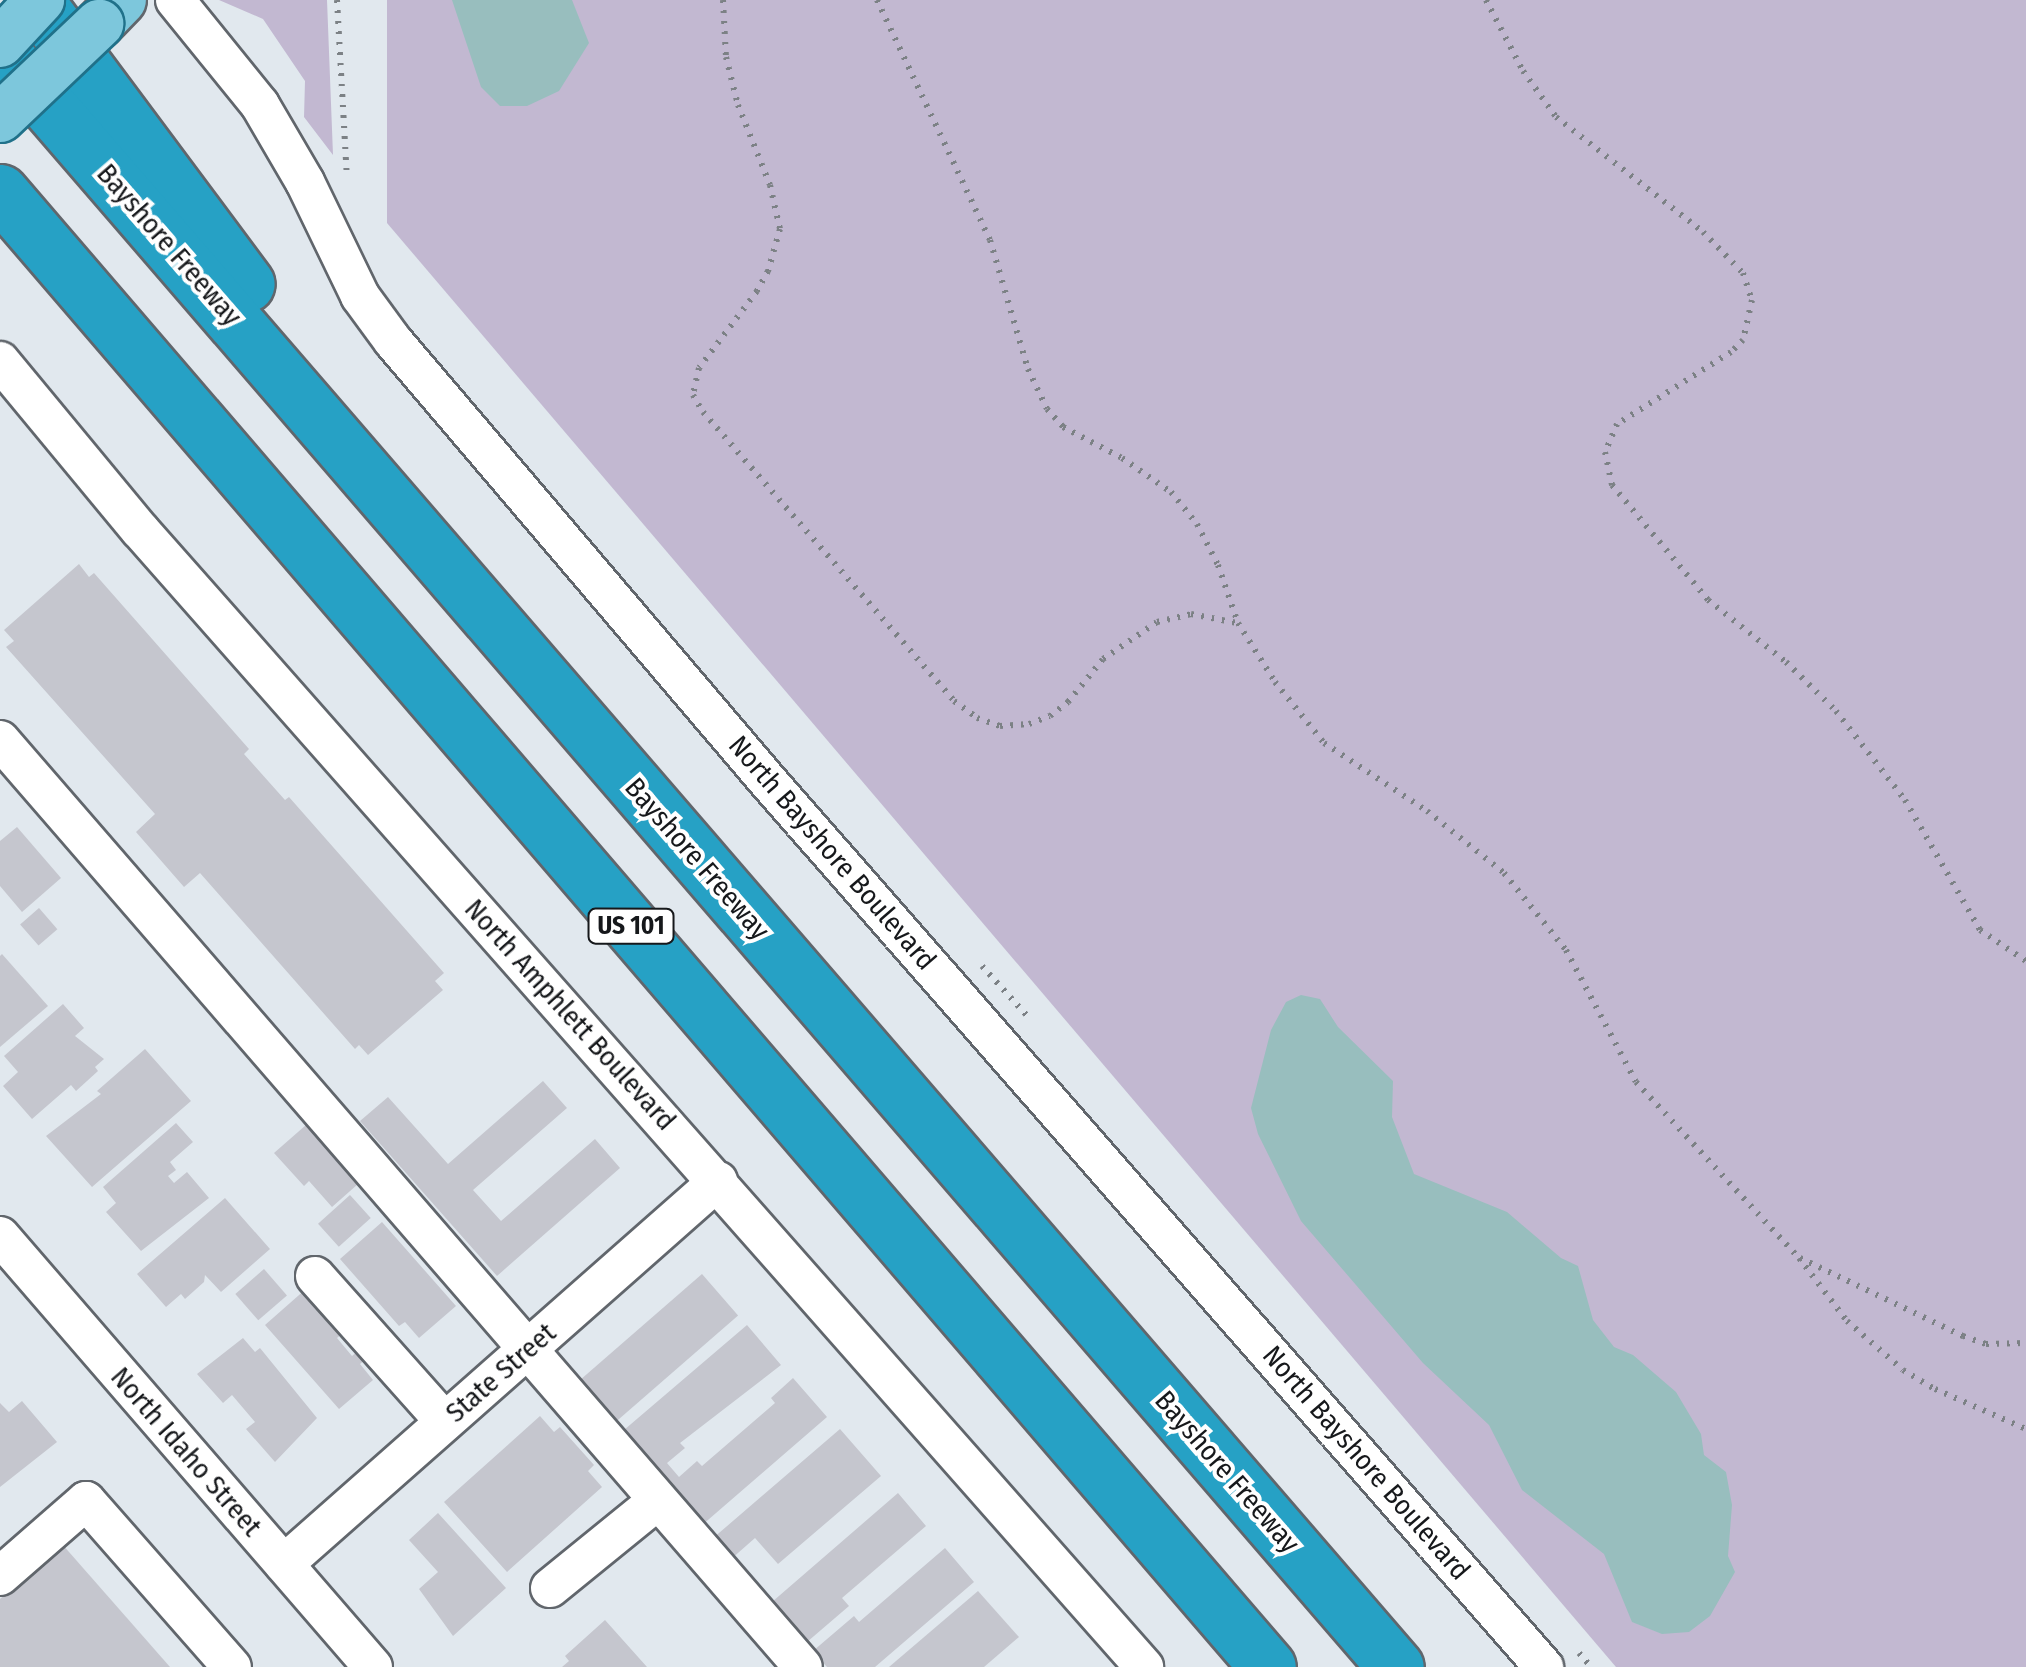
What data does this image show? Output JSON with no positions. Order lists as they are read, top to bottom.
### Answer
{
  "streets": {
    "highway": ["Bayshore Freeway", "US 101"],
    "street": [
      "North Bayshore Boulevard",
      "North Amphlett Boulevard",
      "State Street",
      "North Idaho Street"
    ]
  },
  "crossings": [
    ["North Amphlett Boulevard", "State Street"],
    ["State Street", "North Idaho Street"]
  ]
}
